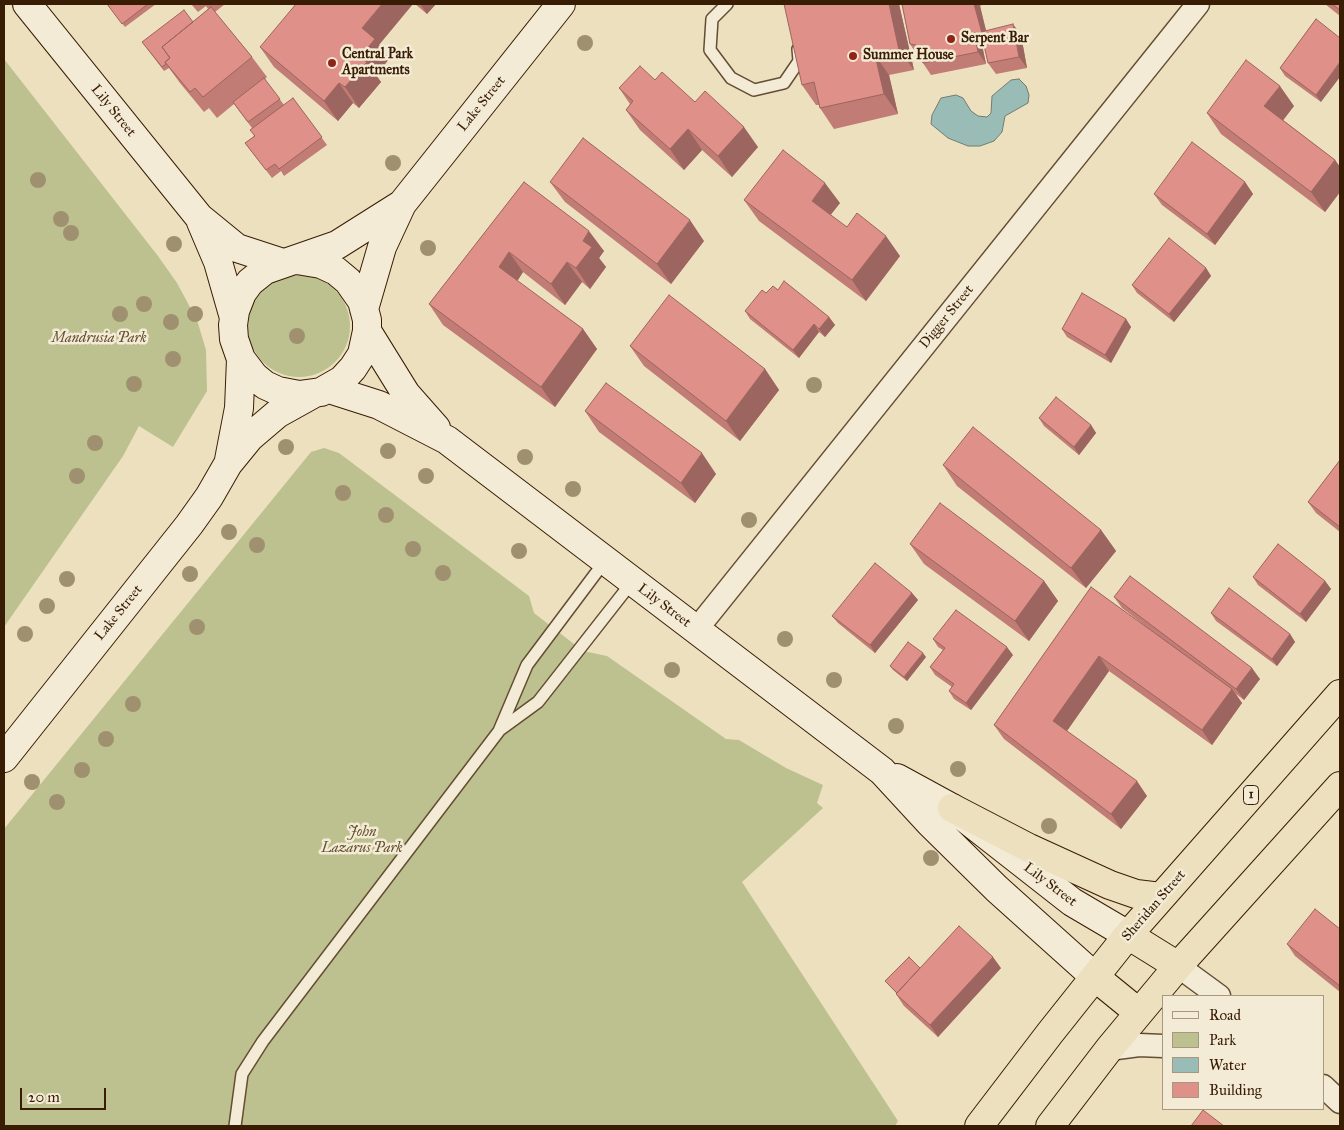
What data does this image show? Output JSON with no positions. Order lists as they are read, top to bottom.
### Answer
{
  "streets": {
    "highway": ["Lily Street", "1", "Sheridan Street"],
    "street": ["Lake Street", "Digger Street"]
  },
  "crossings": [
    ["Lake Street", "Lily Street"],
    ["Lily Street", "Digger Street"],
    ["Lily Street", "Sheridan Street"]
  ],
  "parks": ["Mandrusia Park", "John Lazarus Park"],
  "places": ["Serpent Bar", "Summer House", "Central Park Apartments"],
  "legend": [
    "Road",
    "Park",
    "Water",
    "Building"
  ],
  "scale_bar": "20 m"
}
